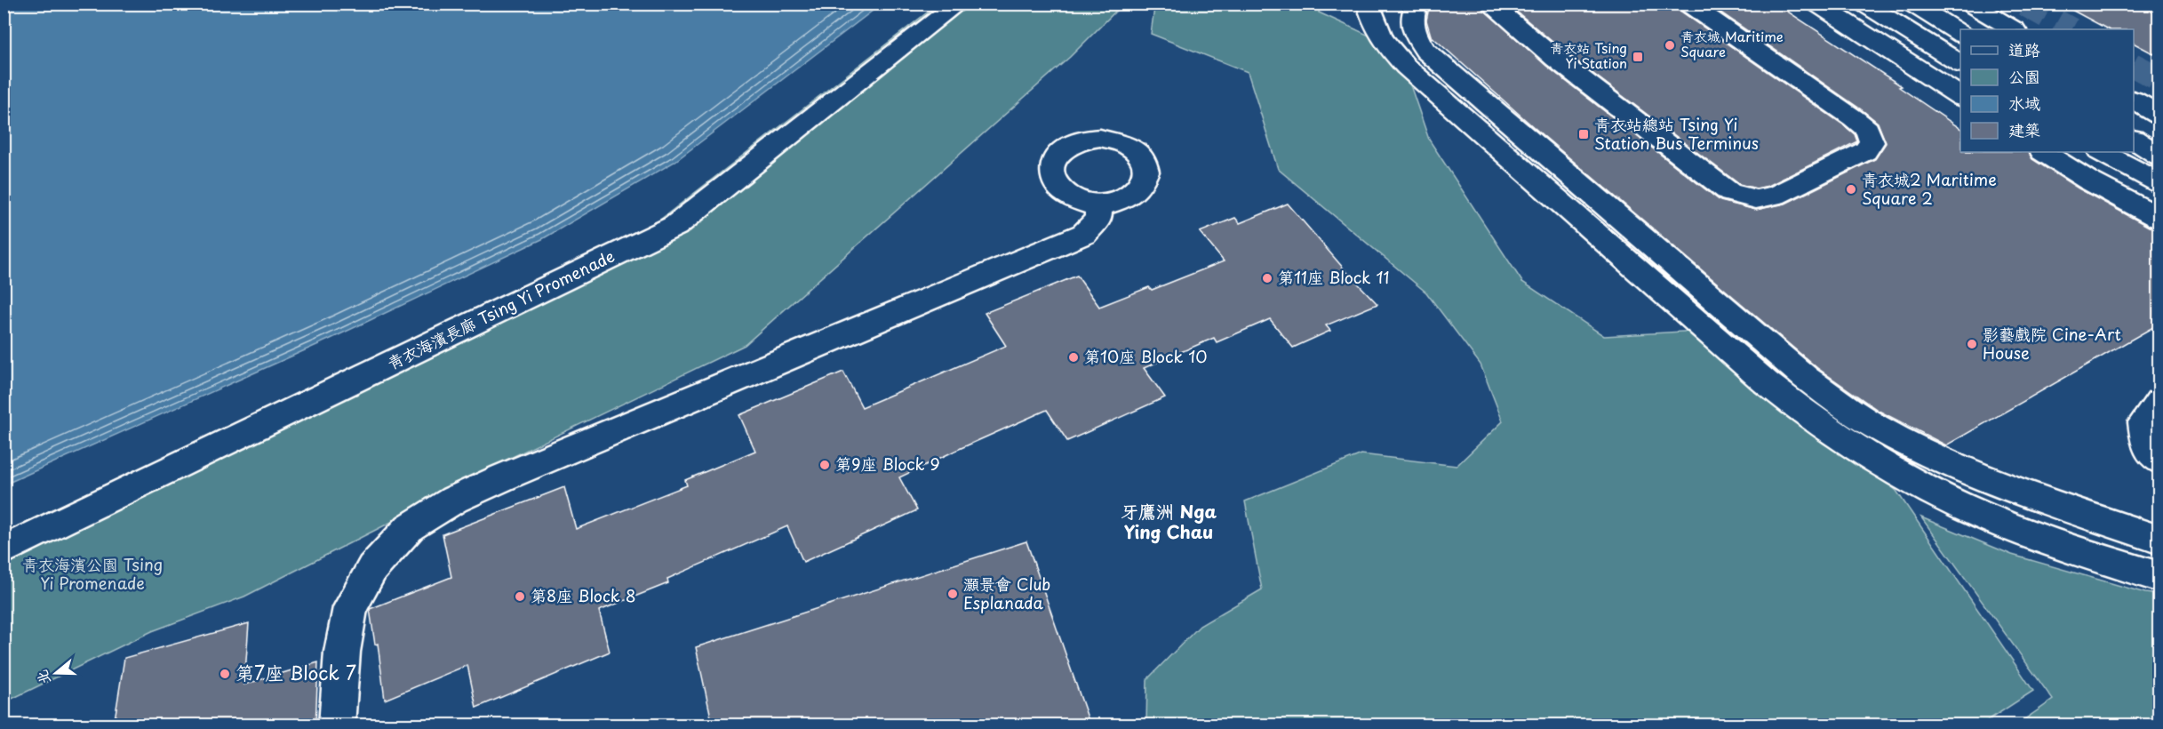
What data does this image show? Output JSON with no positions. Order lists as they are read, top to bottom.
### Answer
{
  "streets": {
    "street": ["青衣海濱長廊 Tsing Yi Promenade"]
  },
  "districts": ["牙鷹洲 Nga Ying Chau"],
  "parks": ["青衣海濱公園 Tsing Yi Promenade"],
  "places": {
    "other": [
      "青衣城 Maritime Square",
      "青衣城2 Maritime Square 2",
      "第11座 Block 11",
      "影藝戲院 Cine-Art House",
      "第10座 Block 10",
      "第9座 Block 9",
      "灝景會 Club Esplanada",
      "第8座 Block 8",
      "第7座 Block 7"
    ],
    "transit": ["青衣站 Tsing Yi Station", "青衣站總站 Tsing Yi Station Bus Terminus"]
  },
  "legend": [
    "道路",
    "公園",
    "水域",
    "建築"
  ],
  "north": "left"
}
